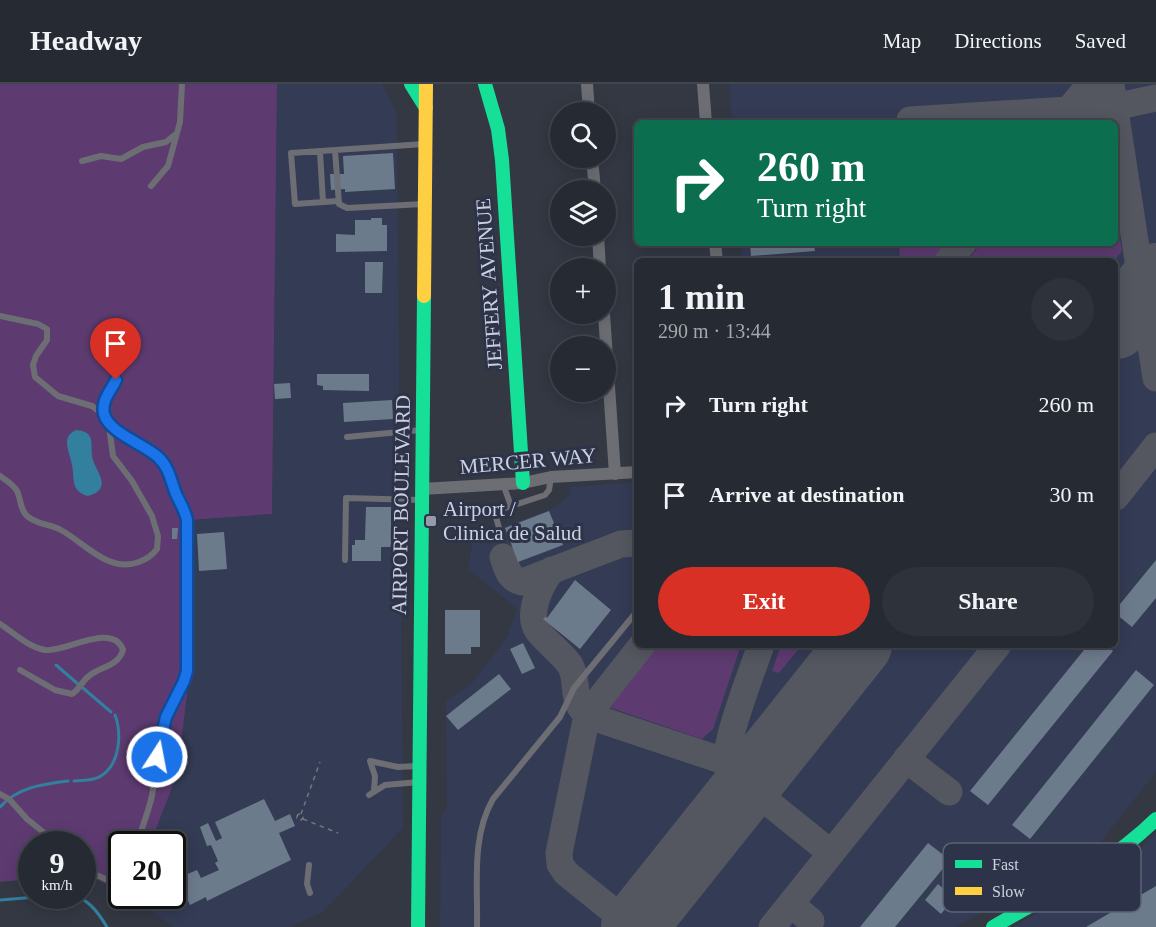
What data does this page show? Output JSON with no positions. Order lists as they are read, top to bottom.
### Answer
{
  "streets": {
    "main road": ["JEFFERY AVENUE", "AIRPORT BOULEVARD"],
    "street": ["MERCER WAY"]
  },
  "crossings": [
    ["JEFFERY AVENUE", "MERCER WAY"],
    ["MERCER WAY", "AIRPORT BOULEVARD"]
  ],
  "places": {
    "transit": ["Airport / Clinica de Salud"]
  },
  "legend": ["Fast", "Slow"],
  "page": {
    "header": "Headway",
    "nav": ["Map", "Directions", "Saved"],
    "map_buttons": ["+", "−"],
    "turn": ["260 m", "Turn right"],
    "heading": ["1 min", "290 m · 13:44"],
    "list": [
      {
        "name": "Turn right",
        "value": "260 m"
      },
      {
        "name": "Arrive at destination",
        "value": "30 m"
      }
    ],
    "buttons": ["Exit", "Share"],
    "speed": "9 km/h",
    "limit": "20"
  }
}
